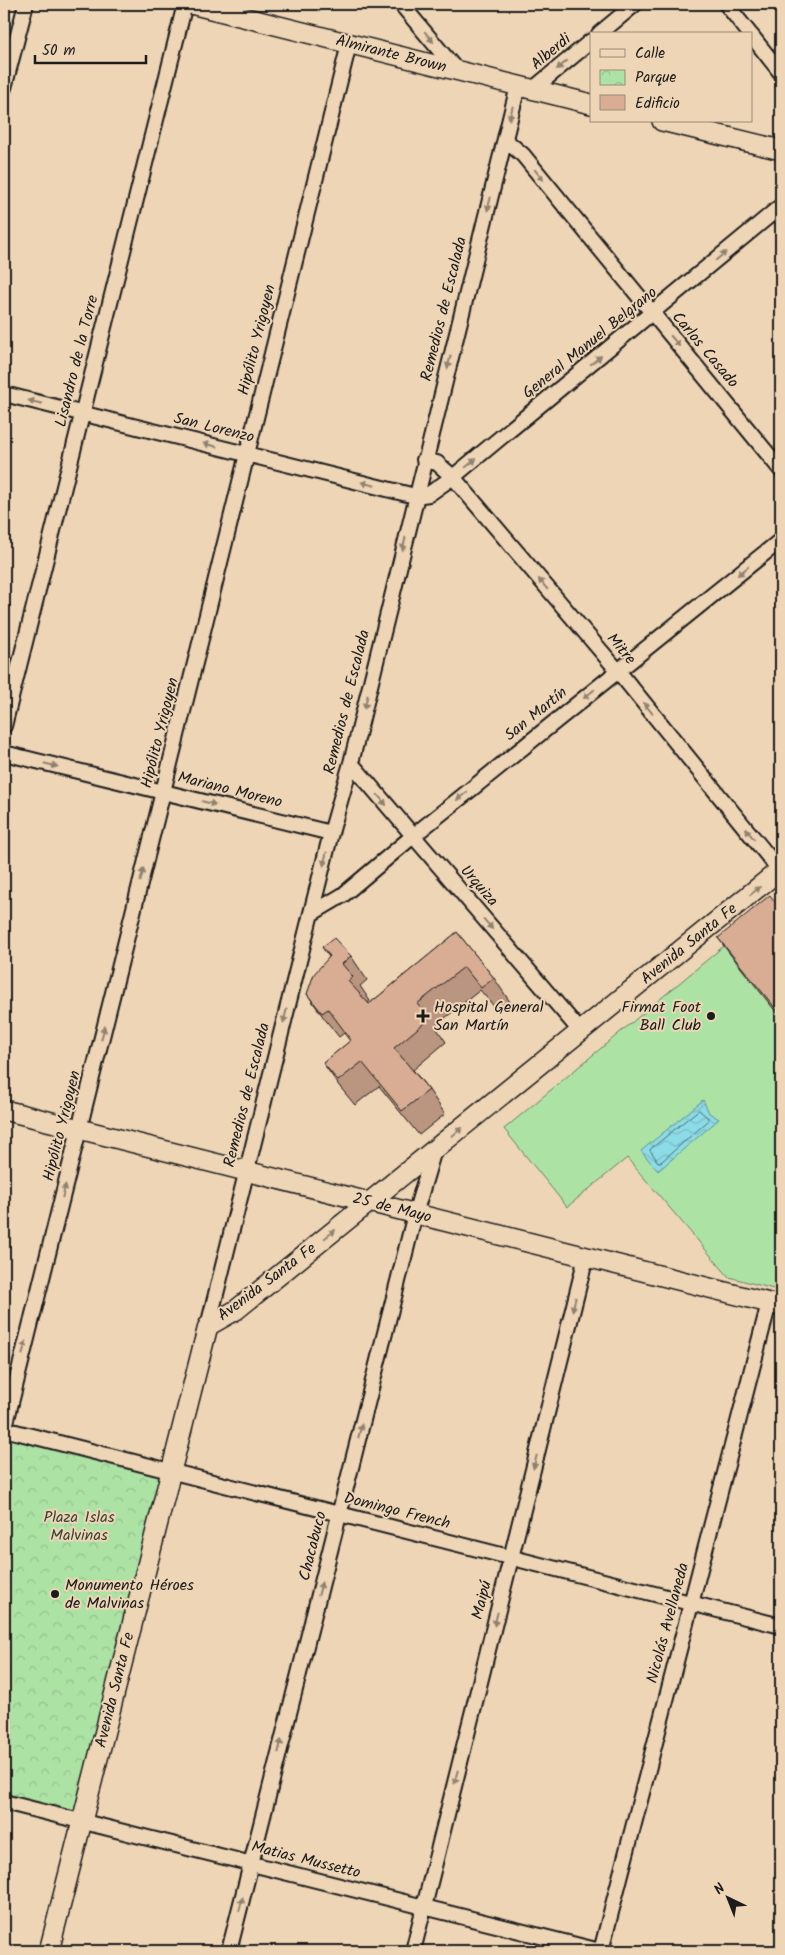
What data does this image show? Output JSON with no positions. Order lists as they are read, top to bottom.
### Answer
{
  "streets": {
    "street": [
      "Alberdi",
      "Almirante Brown",
      "Remedios de Escalada",
      "Hipólito Yrigoyen",
      "General Manuel Belgrano",
      "Carlos Casado",
      "Lisandro de la Torre",
      "San Lorenzo",
      "Mitre",
      "San Martín",
      "Mariano Moreno",
      "Urquiza",
      "Avenida Santa Fe",
      "25 de Mayo",
      "Domingo French",
      "Chacabuco",
      "Maipú",
      "Nicolás Avellaneda",
      "Matias Mussetto"
    ]
  },
  "crossings": [
    ["Alberdi", "Almirante Brown"],
    ["Alberdi", "Remedios de Escalada"],
    ["Almirante Brown", "Remedios de Escalada"],
    ["Almirante Brown", "Hipólito Yrigoyen"],
    ["Remedios de Escalada", "General Manuel Belgrano"],
    ["Remedios de Escalada", "Carlos Casado"],
    ["Remedios de Escalada", "San Lorenzo"],
    ["Remedios de Escalada", "Mitre"],
    ["Remedios de Escalada", "San Martín"],
    ["Remedios de Escalada", "Mariano Moreno"],
    ["Remedios de Escalada", "Urquiza"],
    ["Remedios de Escalada", "Avenida Santa Fe"],
    ["Remedios de Escalada", "25 de Mayo"],
    ["Hipólito Yrigoyen", "San Lorenzo"],
    ["Hipólito Yrigoyen", "Mariano Moreno"],
    ["Hipólito Yrigoyen", "25 de Mayo"],
    ["Hipólito Yrigoyen", "Domingo French"],
    ["General Manuel Belgrano", "Carlos Casado"],
    ["General Manuel Belgrano", "San Lorenzo"],
    ["General Manuel Belgrano", "Mitre"],
    ["Lisandro de la Torre", "San Lorenzo"],
    ["Mitre", "San Martín"],
    ["Mitre", "Avenida Santa Fe"],
    ["San Martín", "Urquiza"],
    ["Urquiza", "Avenida Santa Fe"],
    ["Avenida Santa Fe", "25 de Mayo"],
    ["Avenida Santa Fe", "Domingo French"],
    ["Avenida Santa Fe", "Chacabuco"],
    ["Avenida Santa Fe", "Matias Mussetto"],
    ["25 de Mayo", "Chacabuco"],
    ["25 de Mayo", "Maipú"],
    ["25 de Mayo", "Nicolás Avellaneda"],
    ["Domingo French", "Chacabuco"],
    ["Domingo French", "Maipú"],
    ["Domingo French", "Nicolás Avellaneda"],
    ["Chacabuco", "Matias Mussetto"],
    ["Maipú", "Matias Mussetto"],
    ["Nicolás Avellaneda", "Matias Mussetto"]
  ],
  "one_way": [
    "Alberdi",
    "Remedios de Escalada",
    "Hipólito Yrigoyen",
    "General Manuel Belgrano",
    "Carlos Casado",
    "San Lorenzo",
    "Mitre",
    "San Martín",
    "Mariano Moreno",
    "Urquiza",
    "Avenida Santa Fe",
    "Chacabuco",
    "Maipú"
  ],
  "parks": ["Plaza Islas Malvinas"],
  "places": {
    "health": ["Hospital General San Martín"],
    "other": ["Firmat Foot Ball Club", "Monumento Héroes de Malvinas"]
  },
  "legend": ["Calle", "Parque", "Edificio"],
  "scale_bar": "50 m",
  "north": "top left"
}
